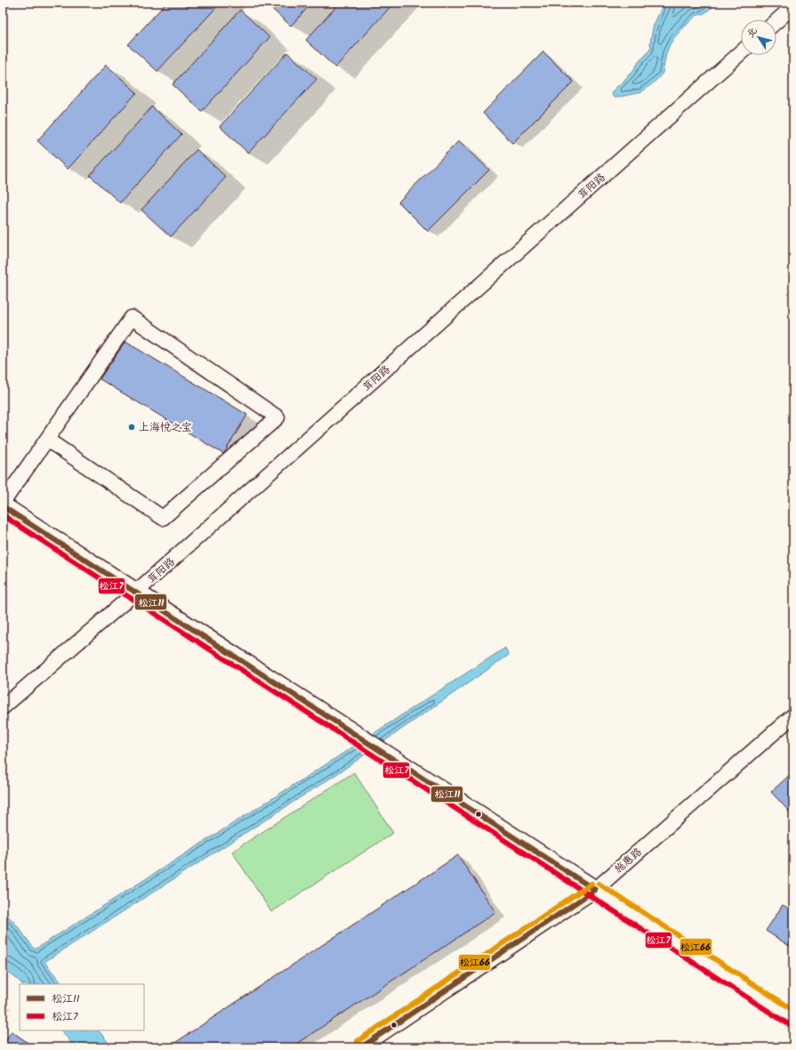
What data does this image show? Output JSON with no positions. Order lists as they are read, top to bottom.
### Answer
{
  "streets": {
    "street": ["茸阳路", "施惠路"]
  },
  "places": ["上海悦之宝"],
  "lines": ["transit line 松江11", "transit line 松江7", "transit line 松江66"],
  "legend": ["松江11", "松江7"],
  "north": "top left"
}
